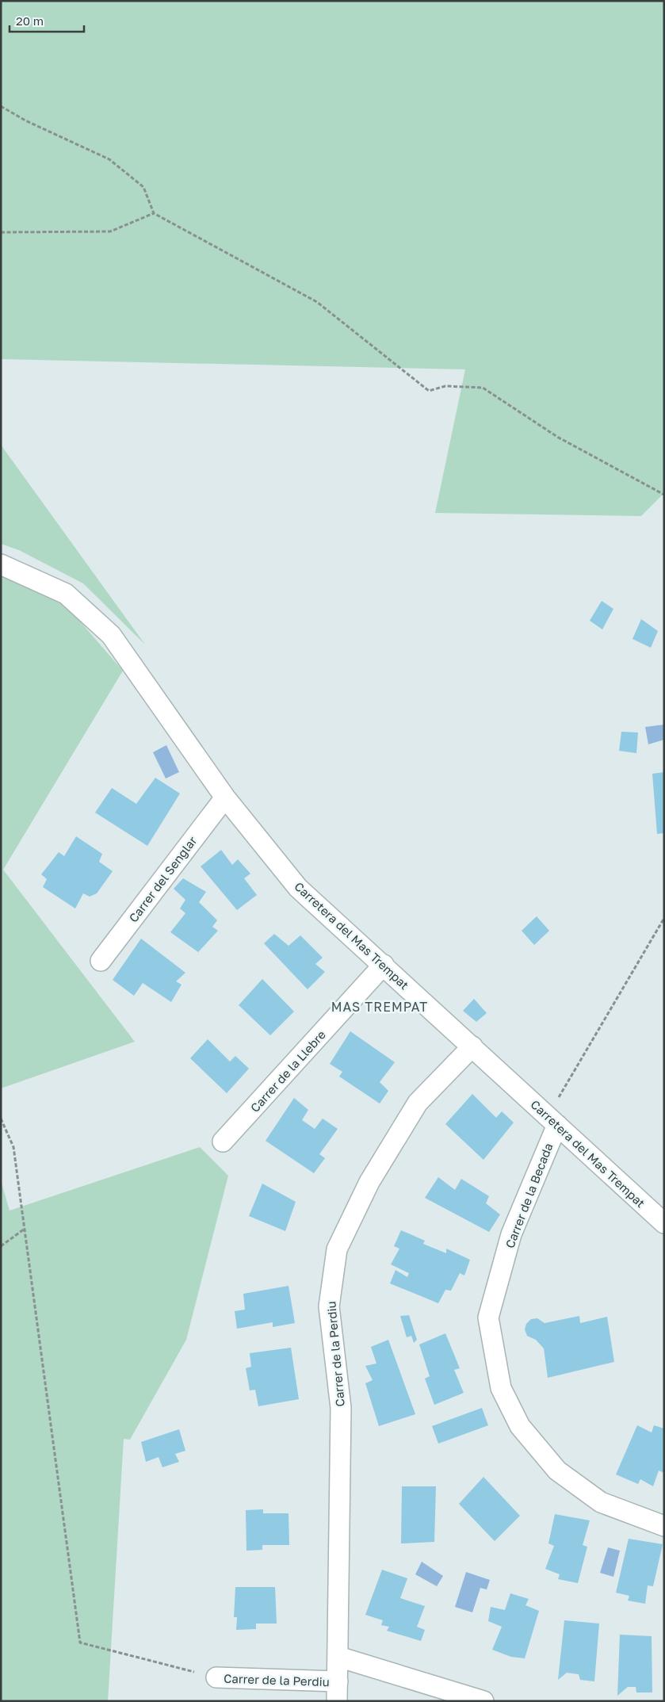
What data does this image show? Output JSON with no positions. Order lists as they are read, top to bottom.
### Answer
{
  "streets": {
    "street": [
      "Carrer del Senglar",
      "Carretera del Mas Trempat",
      "Carrer de la Llebre",
      "Carrer de la Becada",
      "Carrer de la Perdiu"
    ]
  },
  "crossings": [
    ["Carrer del Senglar", "Carretera del Mas Trempat"],
    ["Carretera del Mas Trempat", "Carrer de la Llebre"],
    ["Carretera del Mas Trempat", "Carrer de la Becada"],
    ["Carretera del Mas Trempat", "Carrer de la Perdiu"]
  ],
  "districts": ["MAS TREMPAT"],
  "scale_bar": "20 m"
}
